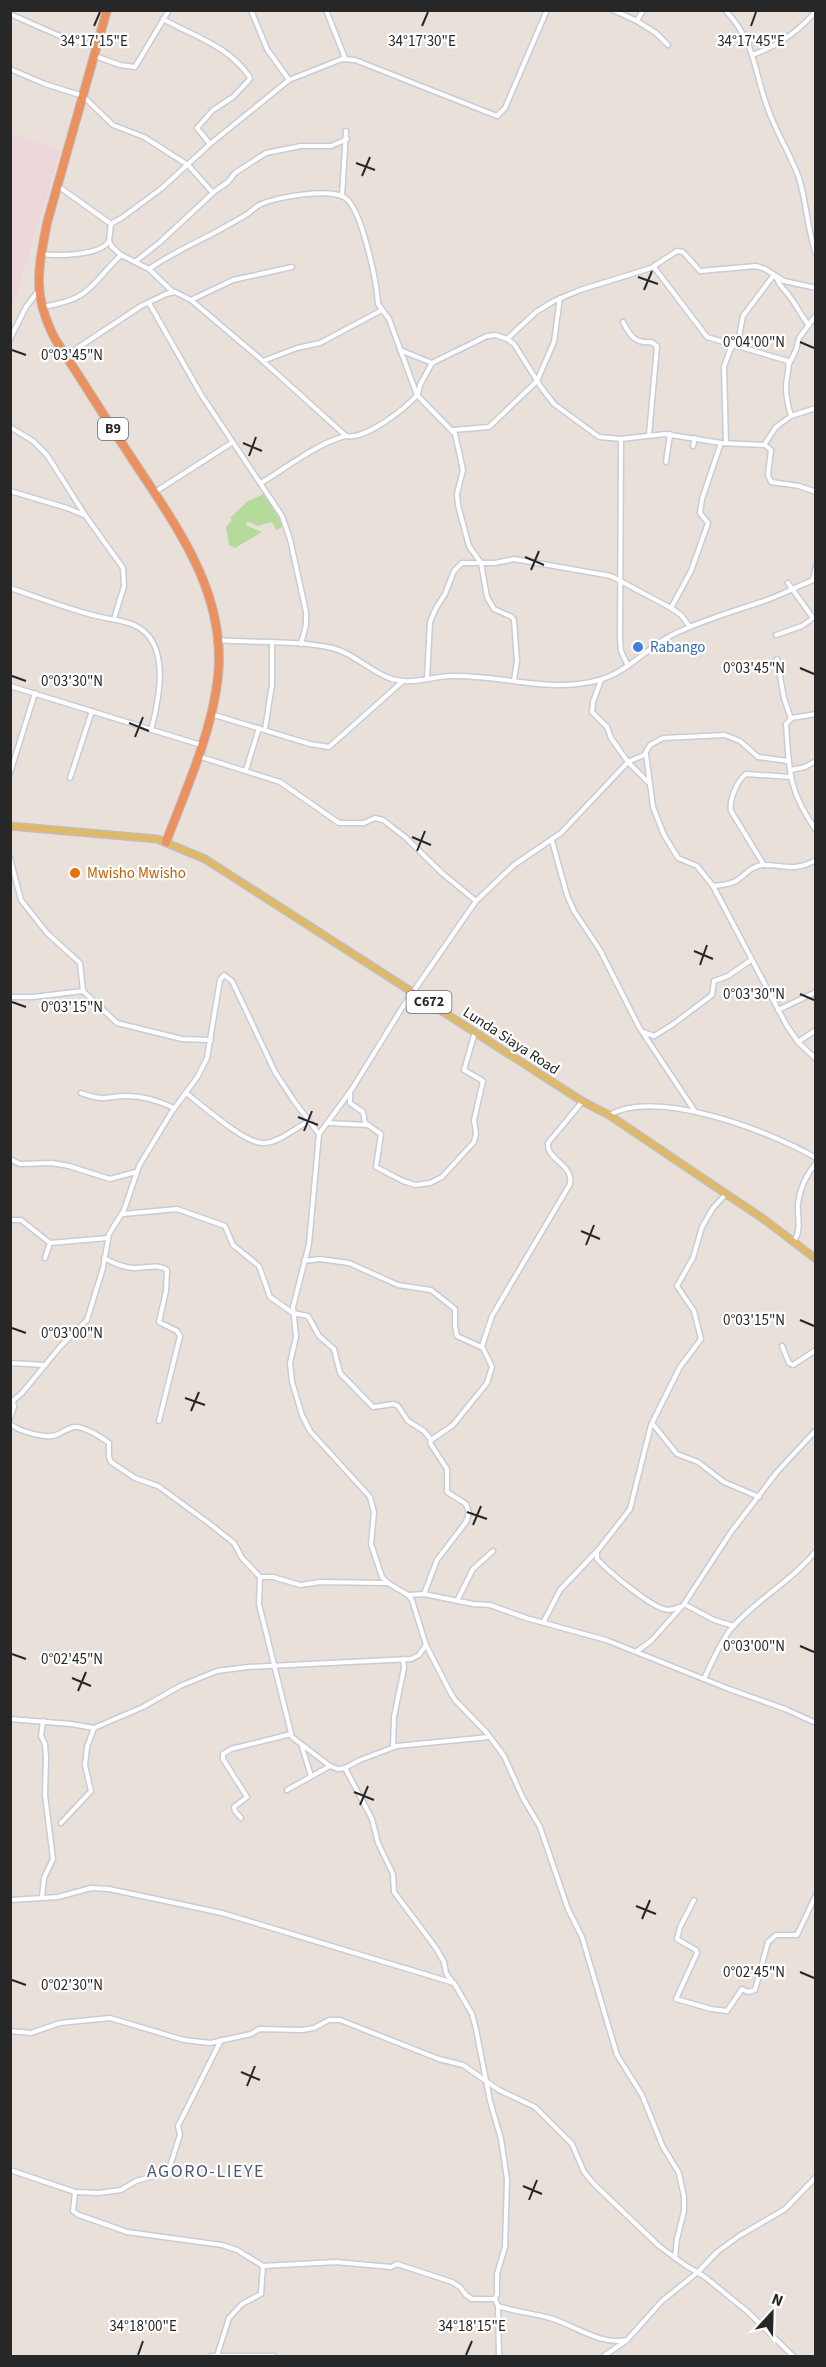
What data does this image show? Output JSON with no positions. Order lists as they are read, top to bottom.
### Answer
{
  "streets": {
    "highway": ["B9"],
    "main road": ["C672", "Lunda Siaya Road"]
  },
  "crossings": [
    ["B9", "Lunda Siaya Road"]
  ],
  "districts": ["AGORO-LIEYE"],
  "places": ["Rabango", "Mwisho Mwisho"],
  "north": "top",
  "coordinates": [
    "34°17'30\"E",
    "34°17'15\"E",
    "34°17'45\"E",
    "0°04'00\"N",
    "0°03'45\"N",
    "0°03'30\"N",
    "0°03'15\"N",
    "0°03'00\"N",
    "0°02'45\"N",
    "0°02'30\"N",
    "34°18'00\"E",
    "34°18'15\"E"
  ]
}
